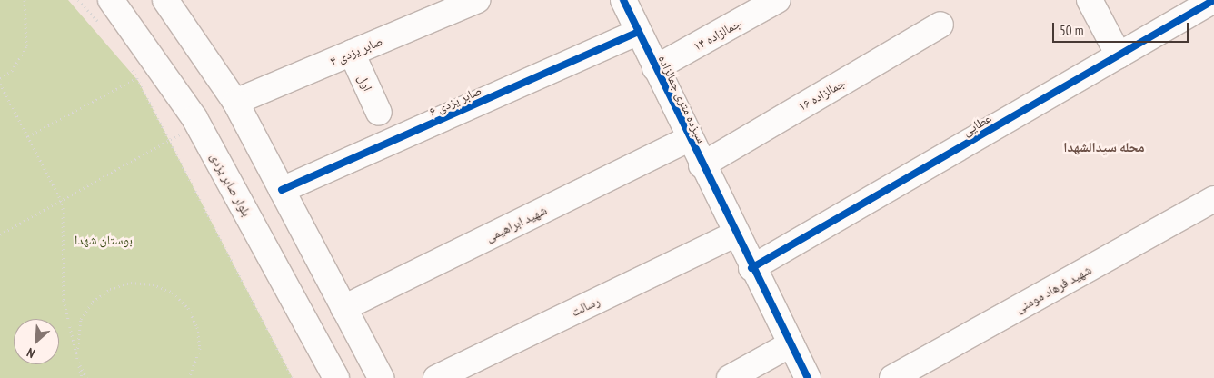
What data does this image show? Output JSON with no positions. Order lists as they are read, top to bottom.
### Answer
{
  "streets": {
    "street": [
      "جمالزاده ۱۴",
      "صابر یزدی ۴",
      "اول",
      "جمالزاده ۱۶",
      "سیزده متری جمالزاده",
      "صابر یزدی ۶",
      "عطایی",
      "بلوار صابر یزدی",
      "شهید ابراهیمی",
      "شهید فرهاد مومنی",
      "رسالت"
    ]
  },
  "crossings": [
    ["جمالزاده ۱۴", "سیزده متری جمالزاده"],
    ["صابر یزدی ۴", "اول"],
    ["جمالزاده ۱۶", "سیزده متری جمالزاده"],
    ["سیزده متری جمالزاده", "صابر یزدی ۶"],
    ["سیزده متری جمالزاده", "عطایی"],
    ["سیزده متری جمالزاده", "شهید ابراهیمی"],
    ["سیزده متری جمالزاده", "رسالت"]
  ],
  "districts": ["محله سیدالشهدا"],
  "parks": ["بوستان شهدا"],
  "scale_bar": "50 m",
  "north": "bottom left"
}
